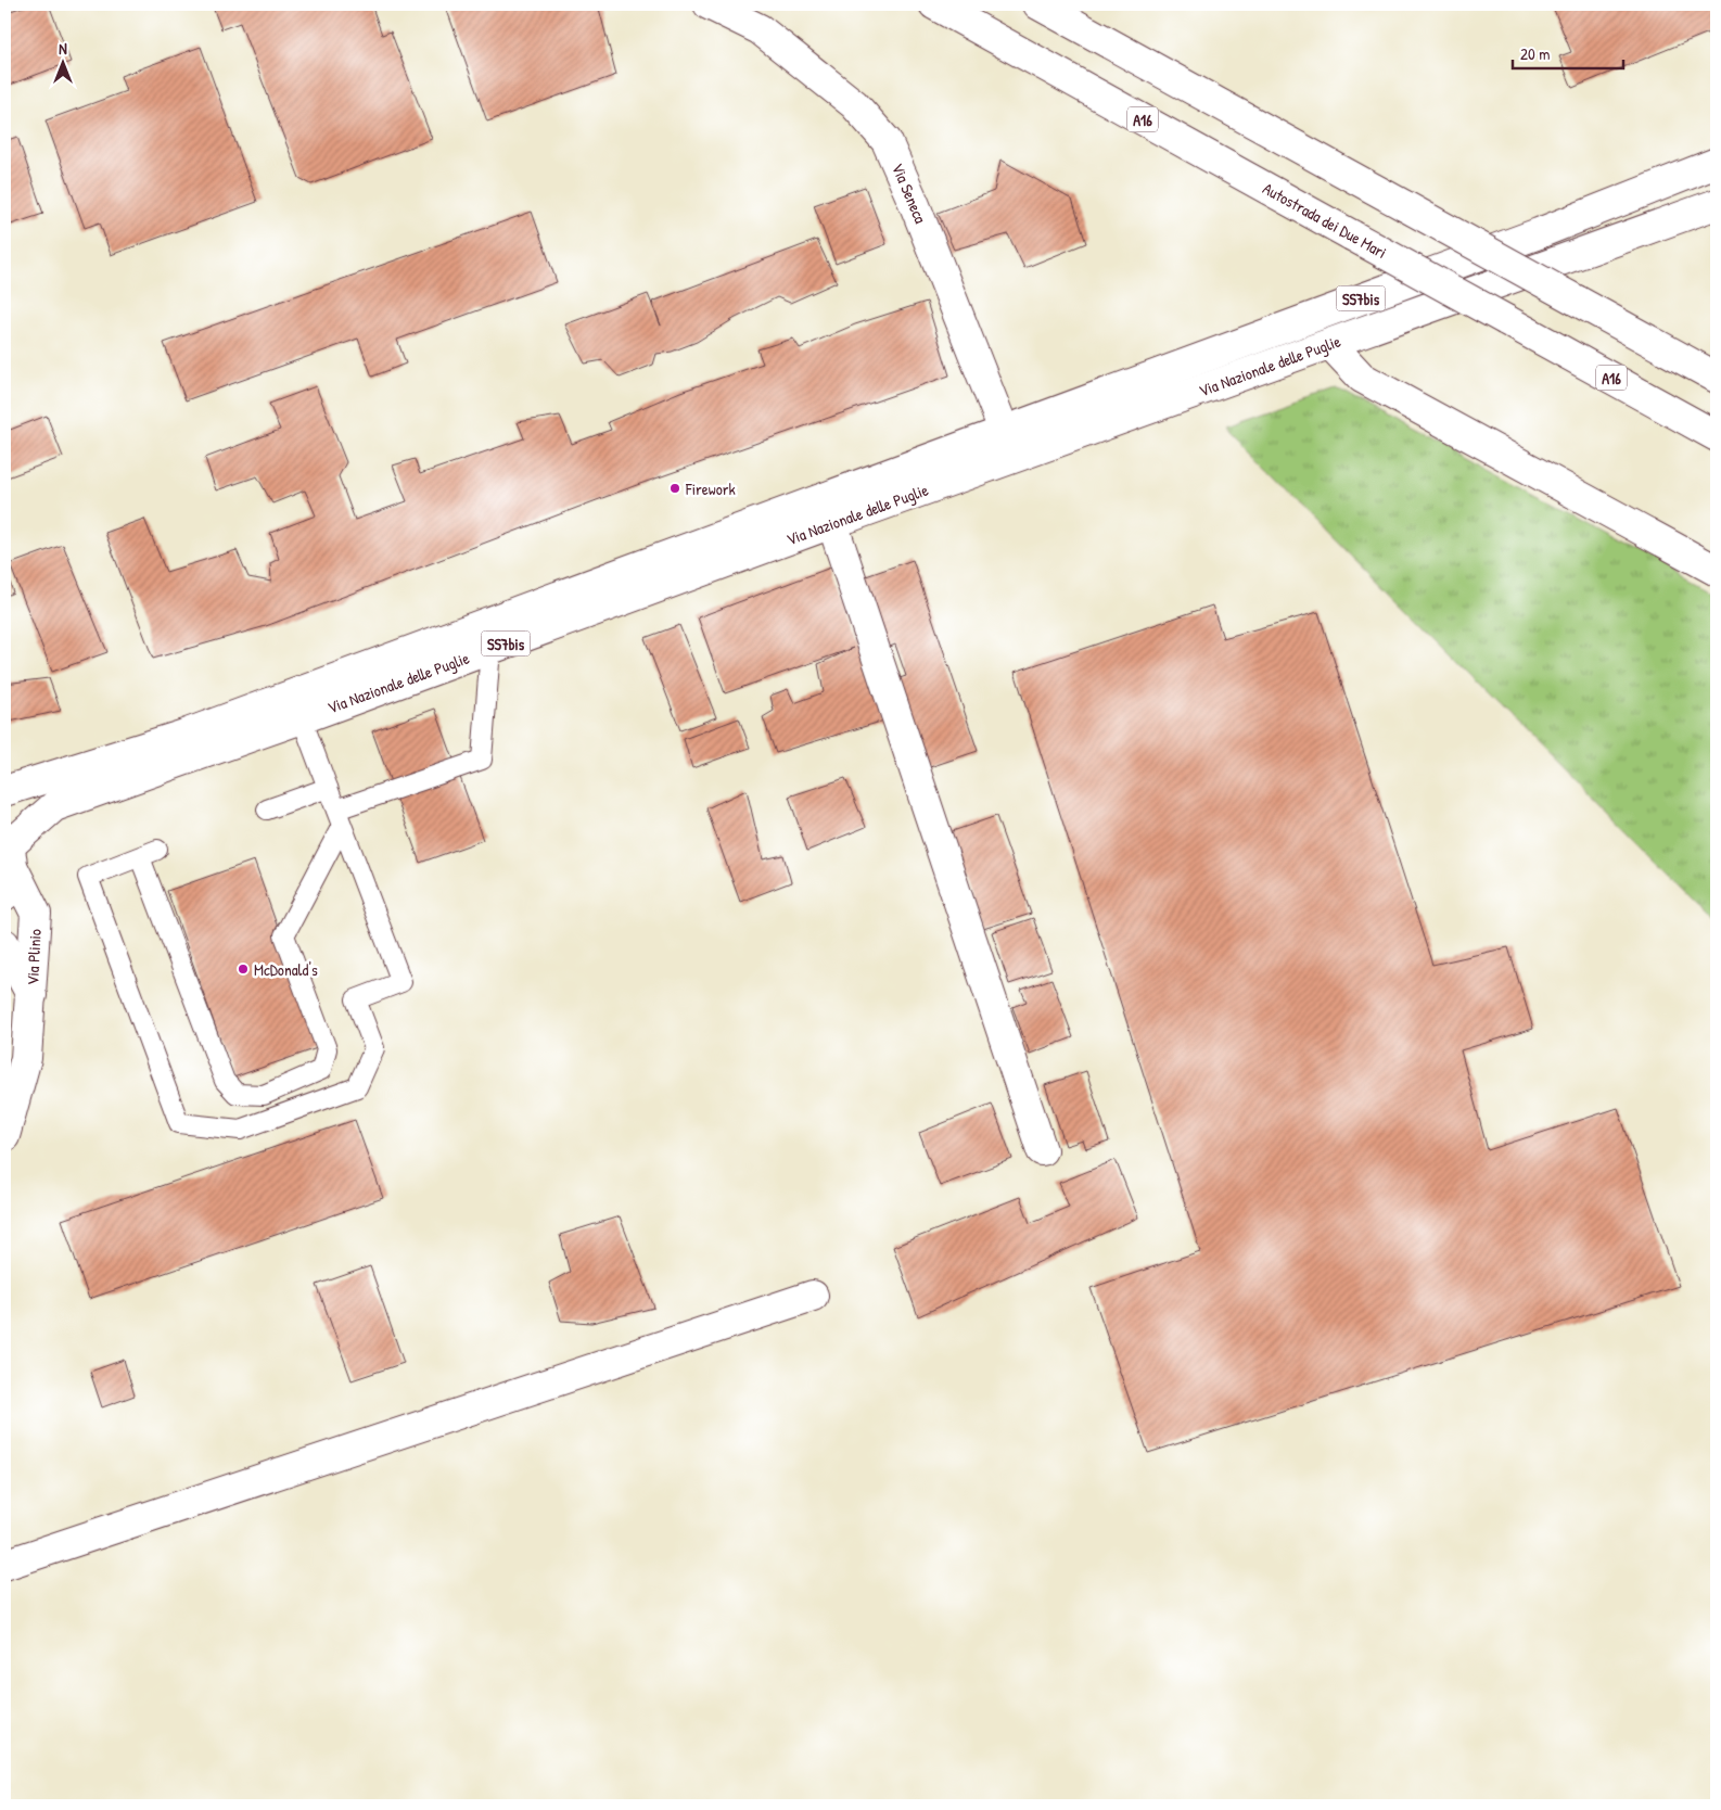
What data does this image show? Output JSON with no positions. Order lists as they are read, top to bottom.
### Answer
{
  "streets": {
    "main road": [
      "A16",
      "Via Seneca",
      "Autostrada dei Due Mari",
      "SS7bis",
      "Via Nazionale delle Puglie",
      "Via Plinio"
    ]
  },
  "crossings": [
    ["Via Seneca", "Via Nazionale delle Puglie"],
    ["Via Nazionale delle Puglie", "Via Plinio"]
  ],
  "places": ["Firework", "McDonald's"],
  "scale_bar": "20 m",
  "north": "top"
}
